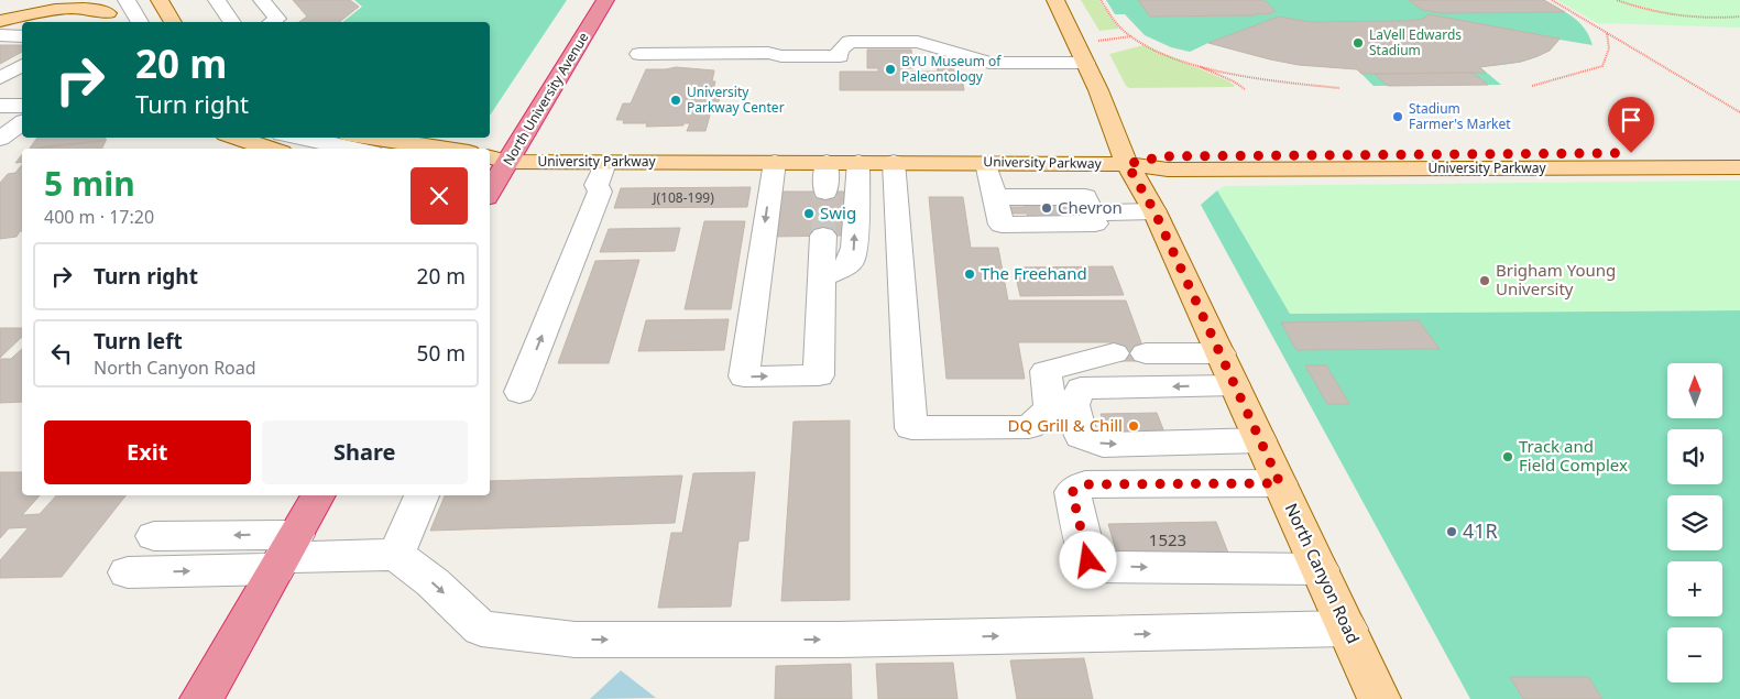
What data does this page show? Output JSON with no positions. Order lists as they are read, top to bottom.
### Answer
{
  "streets": {
    "highway": ["North University Avenue"],
    "main road": ["University Parkway", "North Canyon Road"]
  },
  "crossings": [
    ["North University Avenue", "University Parkway"],
    ["University Parkway", "North Canyon Road"]
  ],
  "places": [
    "LaVell Edwards Stadium",
    "BYU Museum of Paleontology",
    "University Parkway Center",
    "Stadium Farmer's Market",
    "Chevron",
    "Swig",
    "The Freehand",
    "Brigham Young University",
    "DQ Grill & Chill",
    "Track and Field Complex",
    "41R"
  ],
  "house_numbers": ["J(108-199)", "1523"],
  "north": "top",
  "page": {
    "turn": ["20 m", "Turn right"],
    "heading": ["5 min", "400 m · 17:20"],
    "list": [
      {
        "name": "Turn right",
        "value": "20 m"
      },
      {
        "name": "Turn left",
        "note": "North Canyon Road",
        "value": "50 m"
      }
    ],
    "map_buttons": ["+", "−"],
    "buttons": ["Exit", "Share"]
  }
}
